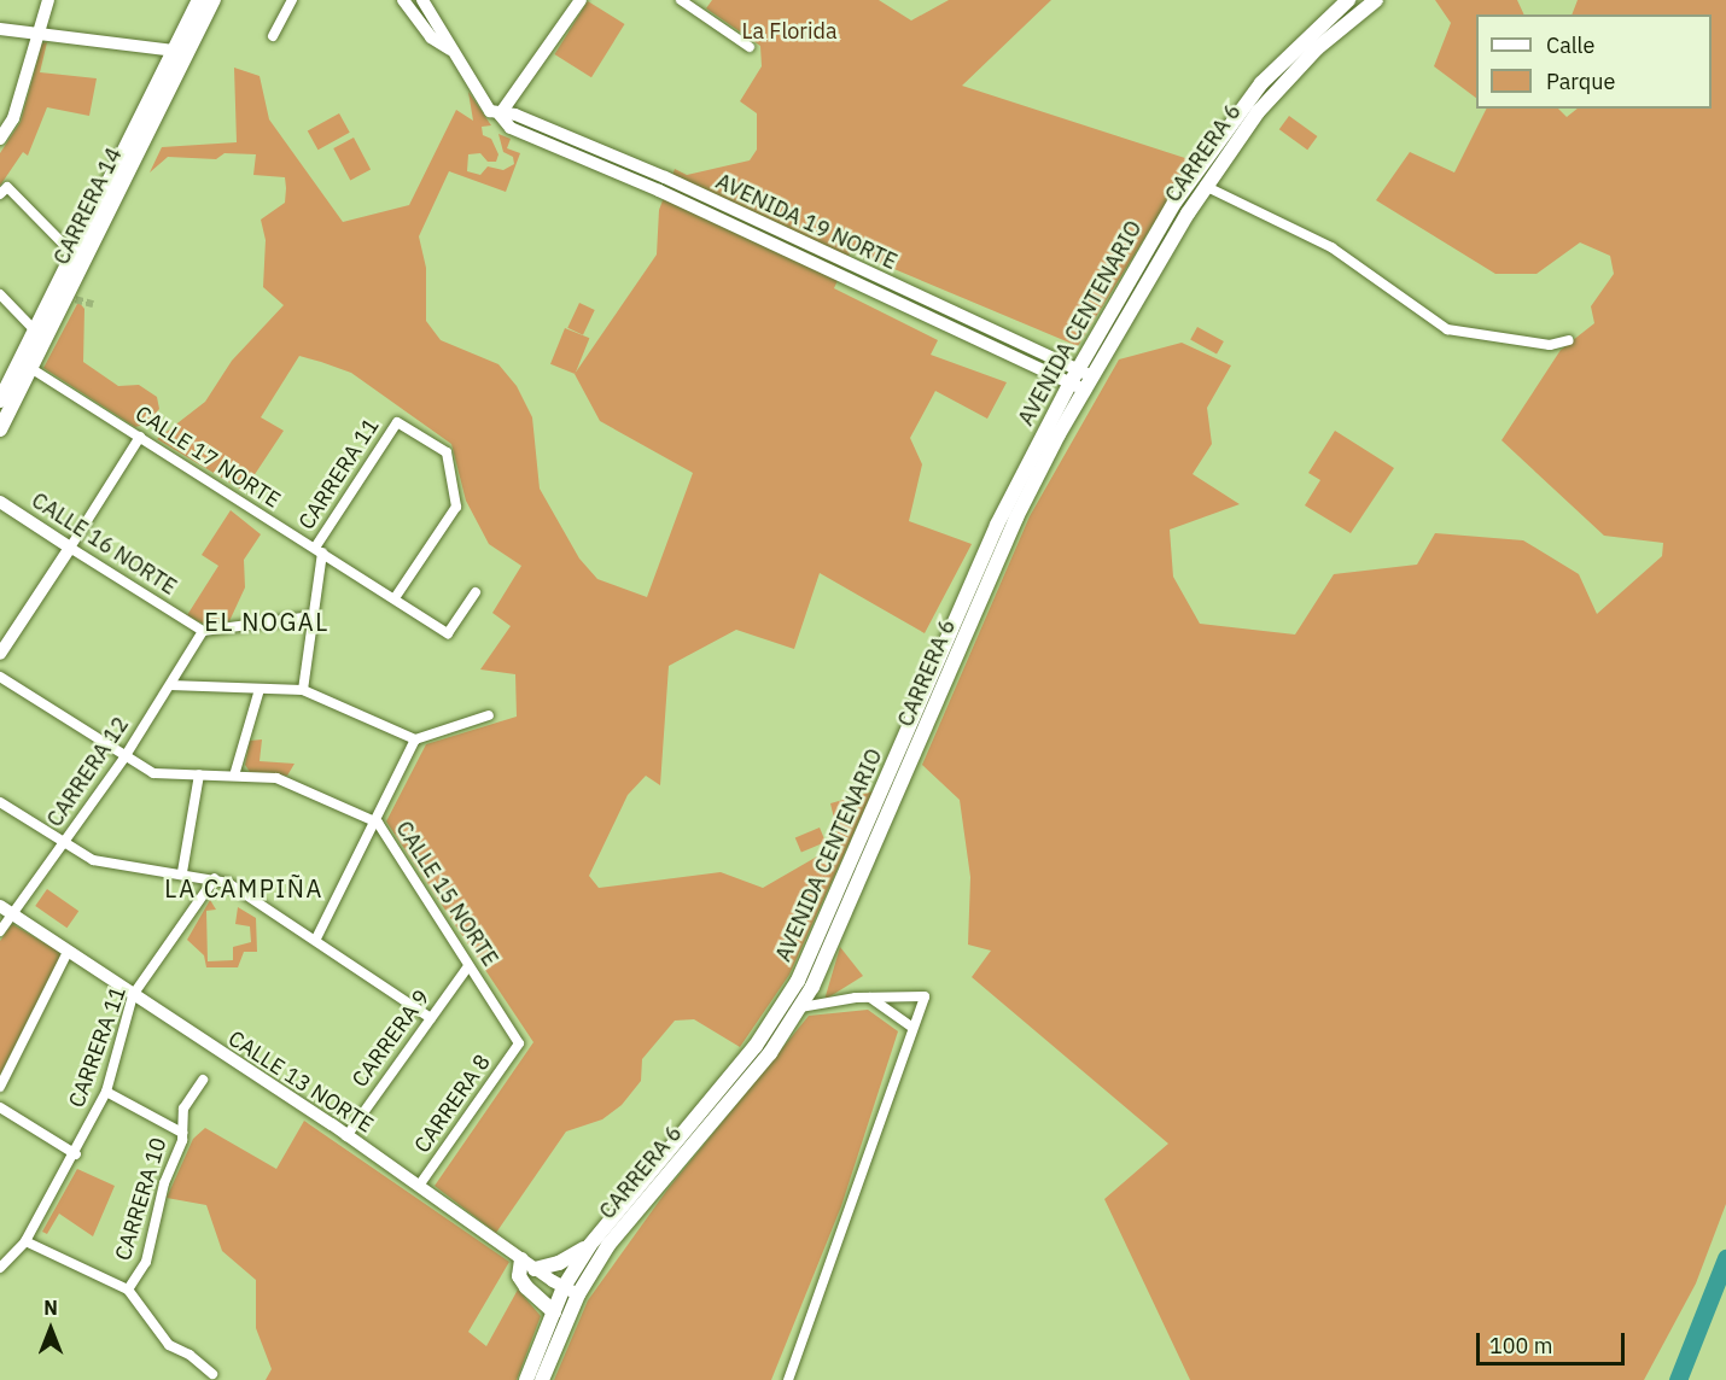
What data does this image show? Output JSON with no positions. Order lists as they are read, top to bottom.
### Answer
{
  "streets": {
    "main road": ["CARRERA 6", "CARRERA 14", "AVENIDA CENTENARIO"],
    "street": [
      "AVENIDA 19 NORTE",
      "CALLE 17 NORTE",
      "CARRERA 11",
      "CALLE 16 NORTE",
      "CARRERA 12",
      "CALLE 15 NORTE",
      "CARRERA 9",
      "CALLE 13 NORTE",
      "CARRERA 8",
      "CARRERA 10"
    ]
  },
  "crossings": [
    ["CARRERA 6", "AVENIDA 19 NORTE"],
    ["CARRERA 6", "CALLE 13 NORTE"],
    ["CARRERA 14", "CALLE 17 NORTE"],
    ["AVENIDA 19 NORTE", "AVENIDA CENTENARIO"],
    ["AVENIDA CENTENARIO", "CALLE 13 NORTE"],
    ["CALLE 17 NORTE", "CARRERA 11"],
    ["CARRERA 11", "CALLE 13 NORTE"],
    ["CALLE 16 NORTE", "CARRERA 12"],
    ["CARRERA 12", "CALLE 15 NORTE"],
    ["CARRERA 12", "CALLE 13 NORTE"],
    ["CALLE 15 NORTE", "CARRERA 9"],
    ["CALLE 15 NORTE", "CARRERA 8"],
    ["CARRERA 9", "CALLE 13 NORTE"],
    ["CALLE 13 NORTE", "CARRERA 8"]
  ],
  "districts": ["EL NOGAL", "LA CAMPIÑA"],
  "parks": ["La Florida"],
  "legend": ["Calle", "Parque"],
  "scale_bar": "100 m",
  "north": "top"
}
